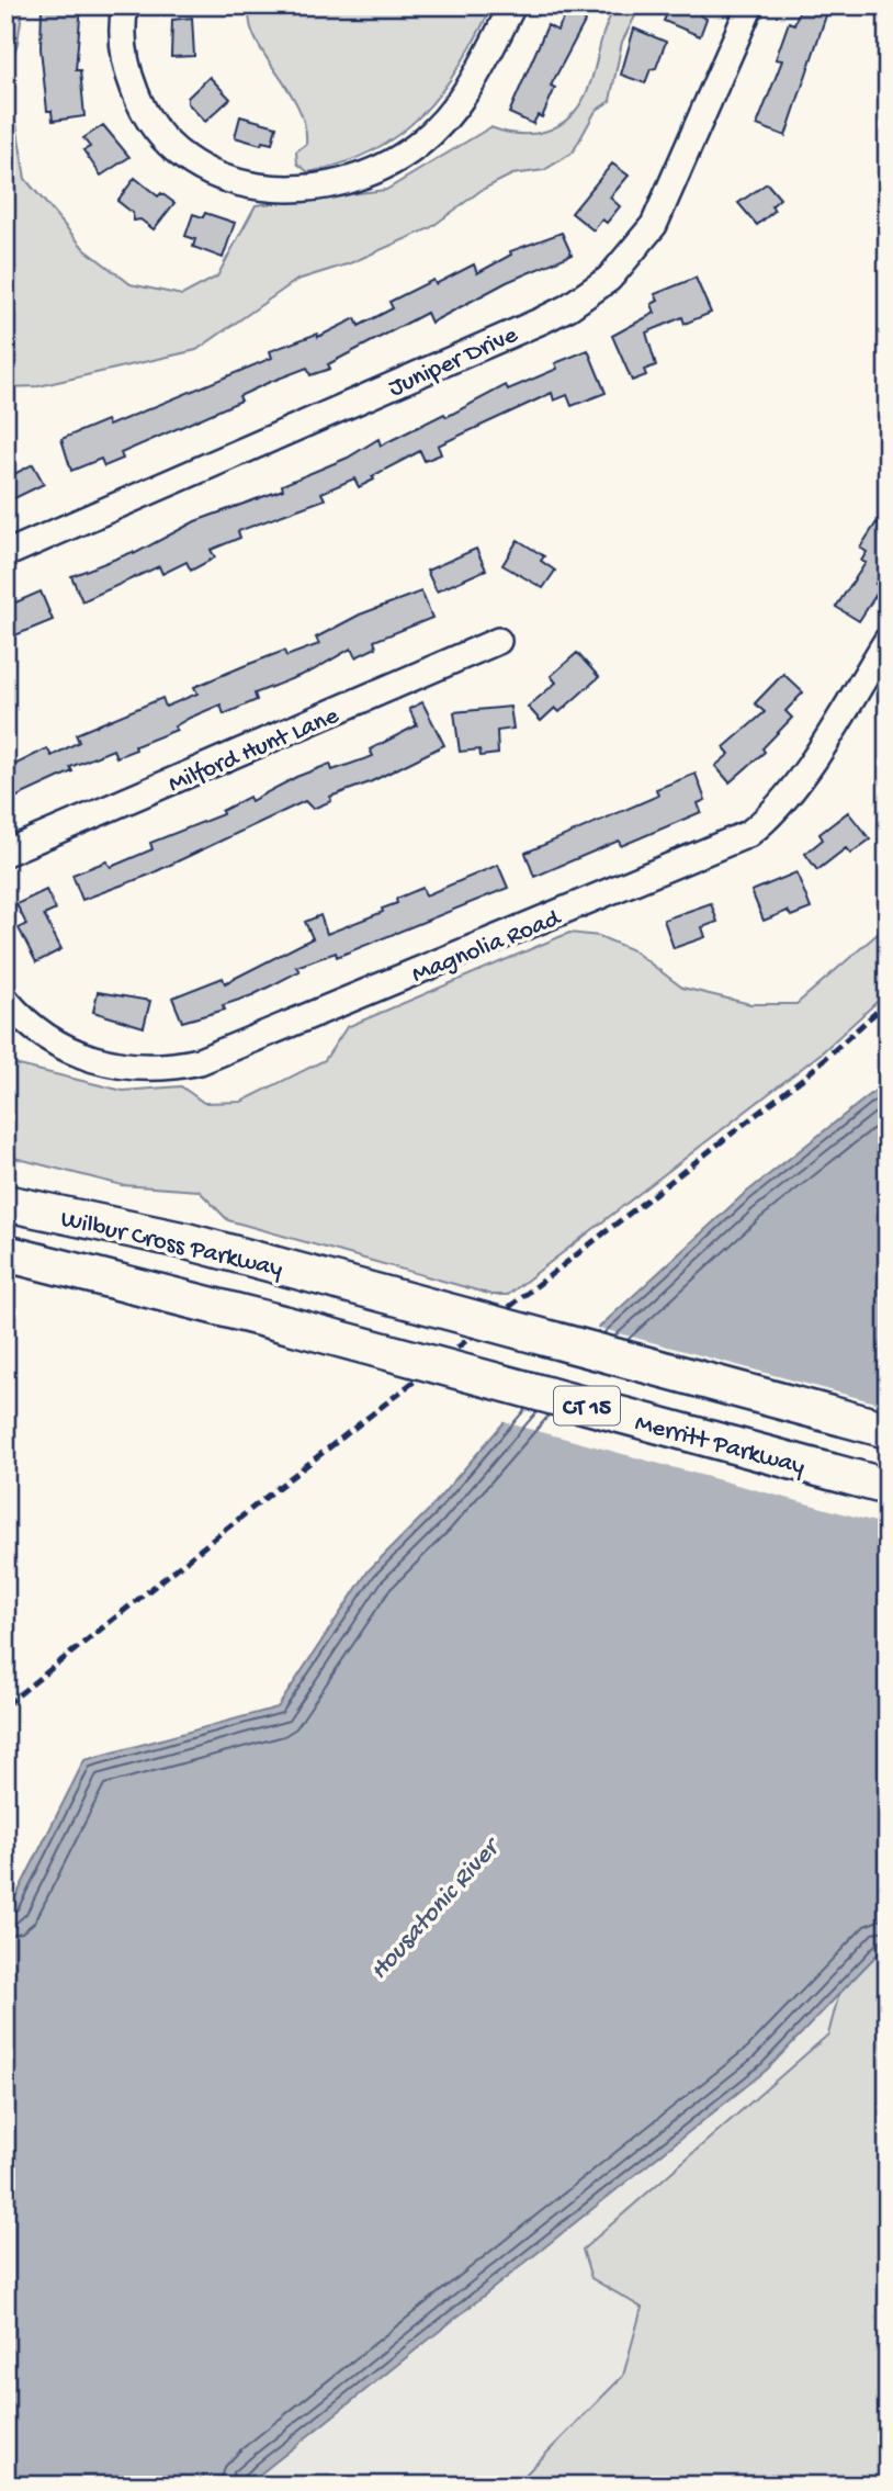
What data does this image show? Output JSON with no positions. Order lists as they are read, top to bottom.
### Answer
{
  "streets": {
    "highway": ["Wilbur Cross Parkway", "CT 15", "Merritt Parkway"],
    "street": ["Juniper Drive", "Milford Hunt Lane", "Magnolia Road"]
  },
  "crossings": [
    ["Wilbur Cross Parkway", "Merritt Parkway"]
  ],
  "water": ["Housatonic River"]
}
